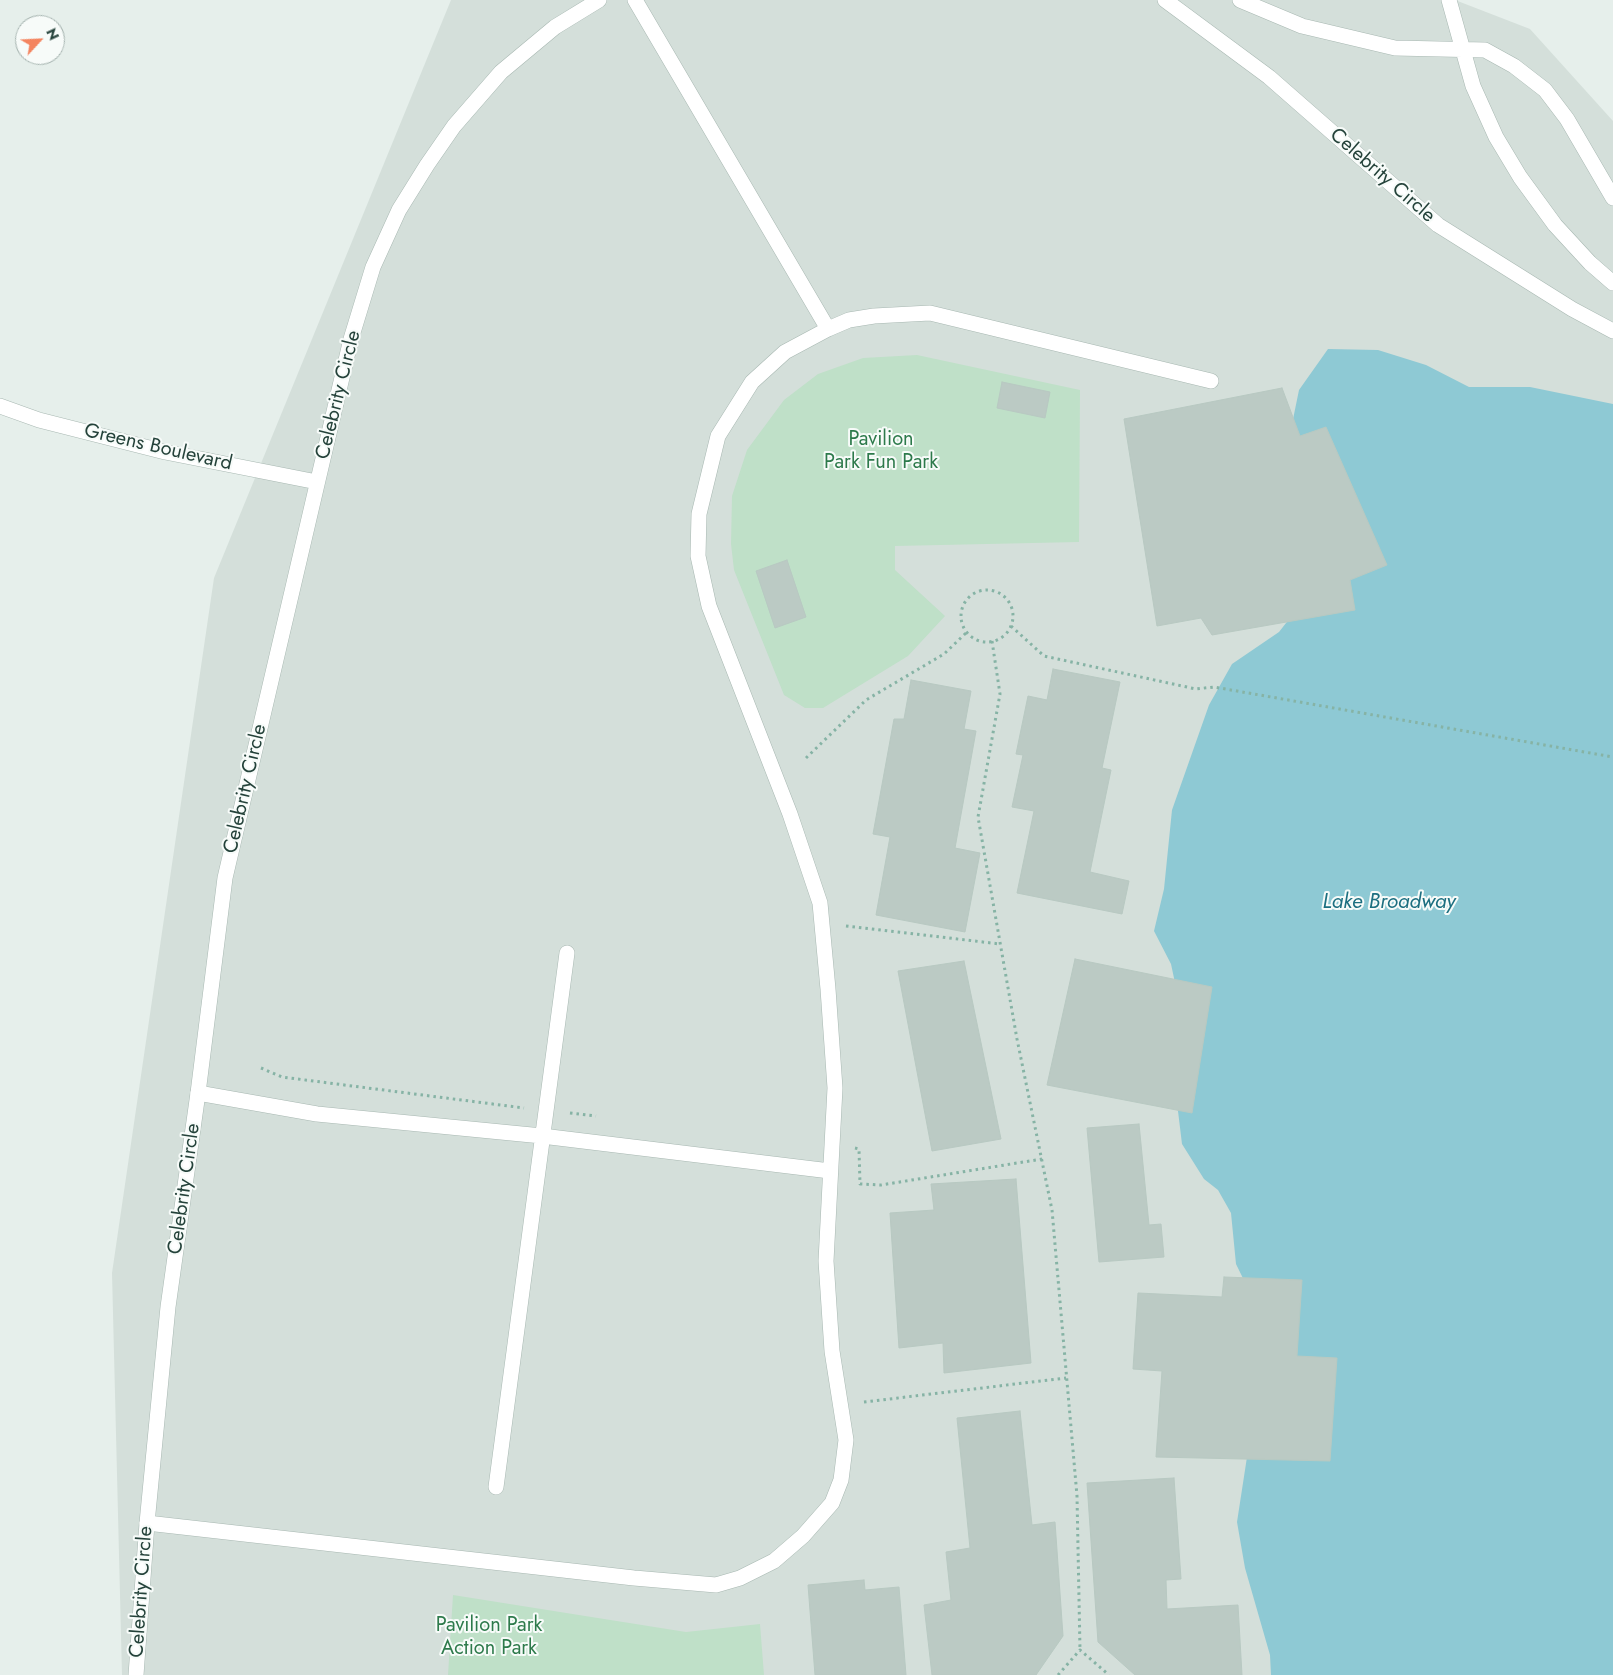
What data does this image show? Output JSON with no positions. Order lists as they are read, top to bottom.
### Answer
{
  "streets": {
    "street": ["Celebrity Circle", "Greens Boulevard"]
  },
  "crossings": [
    ["Celebrity Circle", "Greens Boulevard"]
  ],
  "water": ["Lake Broadway"],
  "parks": ["Pavilion Park Fun Park", "Pavilion Park Action Park"],
  "north": "top right"
}
